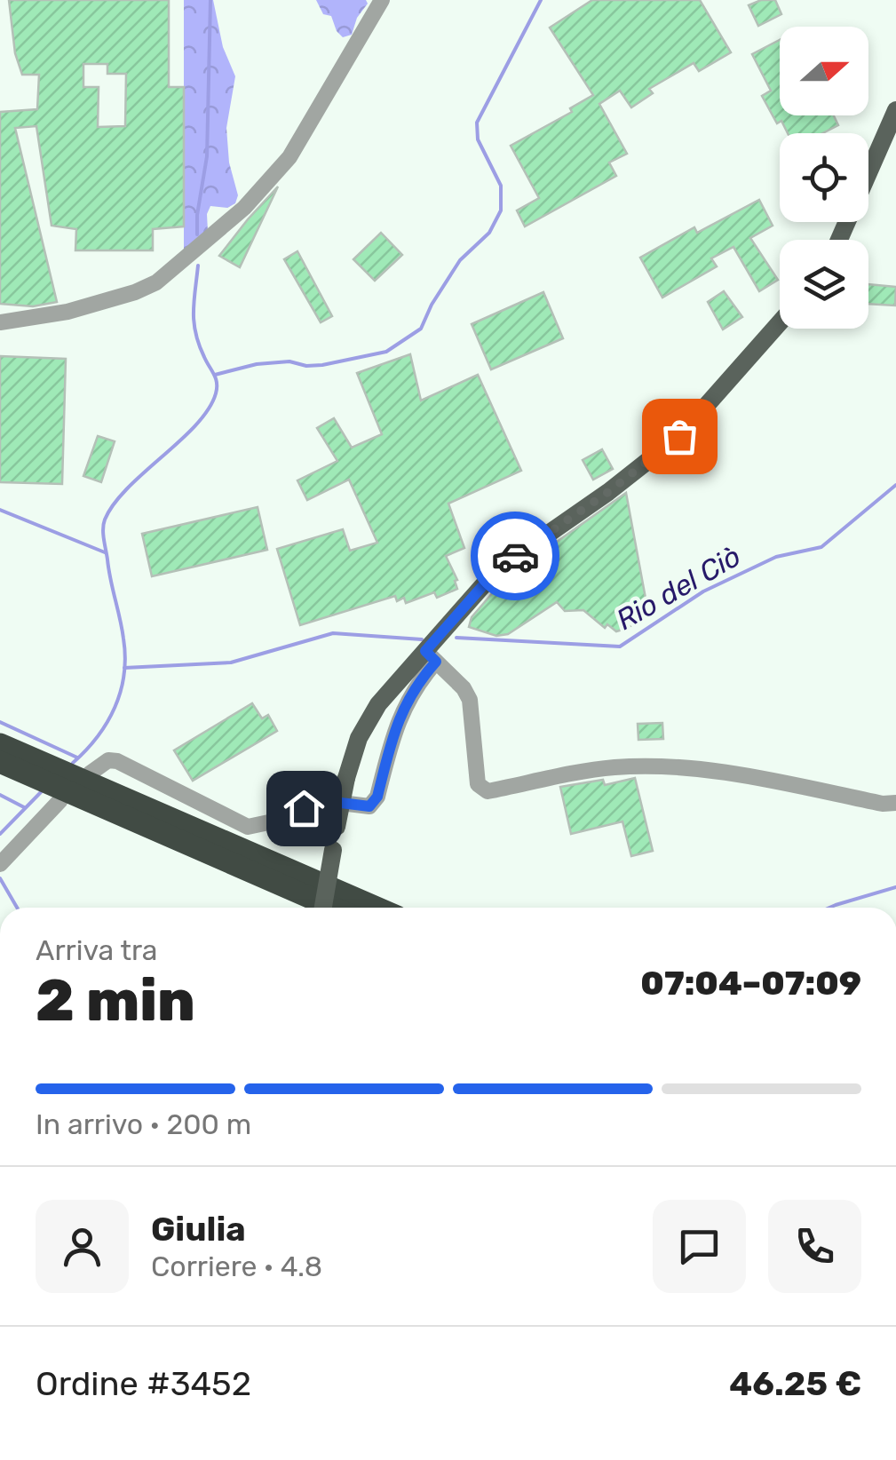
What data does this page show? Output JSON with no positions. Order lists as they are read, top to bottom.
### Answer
{
  "water": ["Rio del Ciò"],
  "north": "right",
  "page": {
    "heading": ["2 min", "Arriva tra", "07:04–07:09"],
    "panel": [
      "Giulia",
      "Corriere · 4.8",
      "Ordine #3452",
      "46.25 €"
    ],
    "bar": "In arrivo · 200 m"
  }
}
